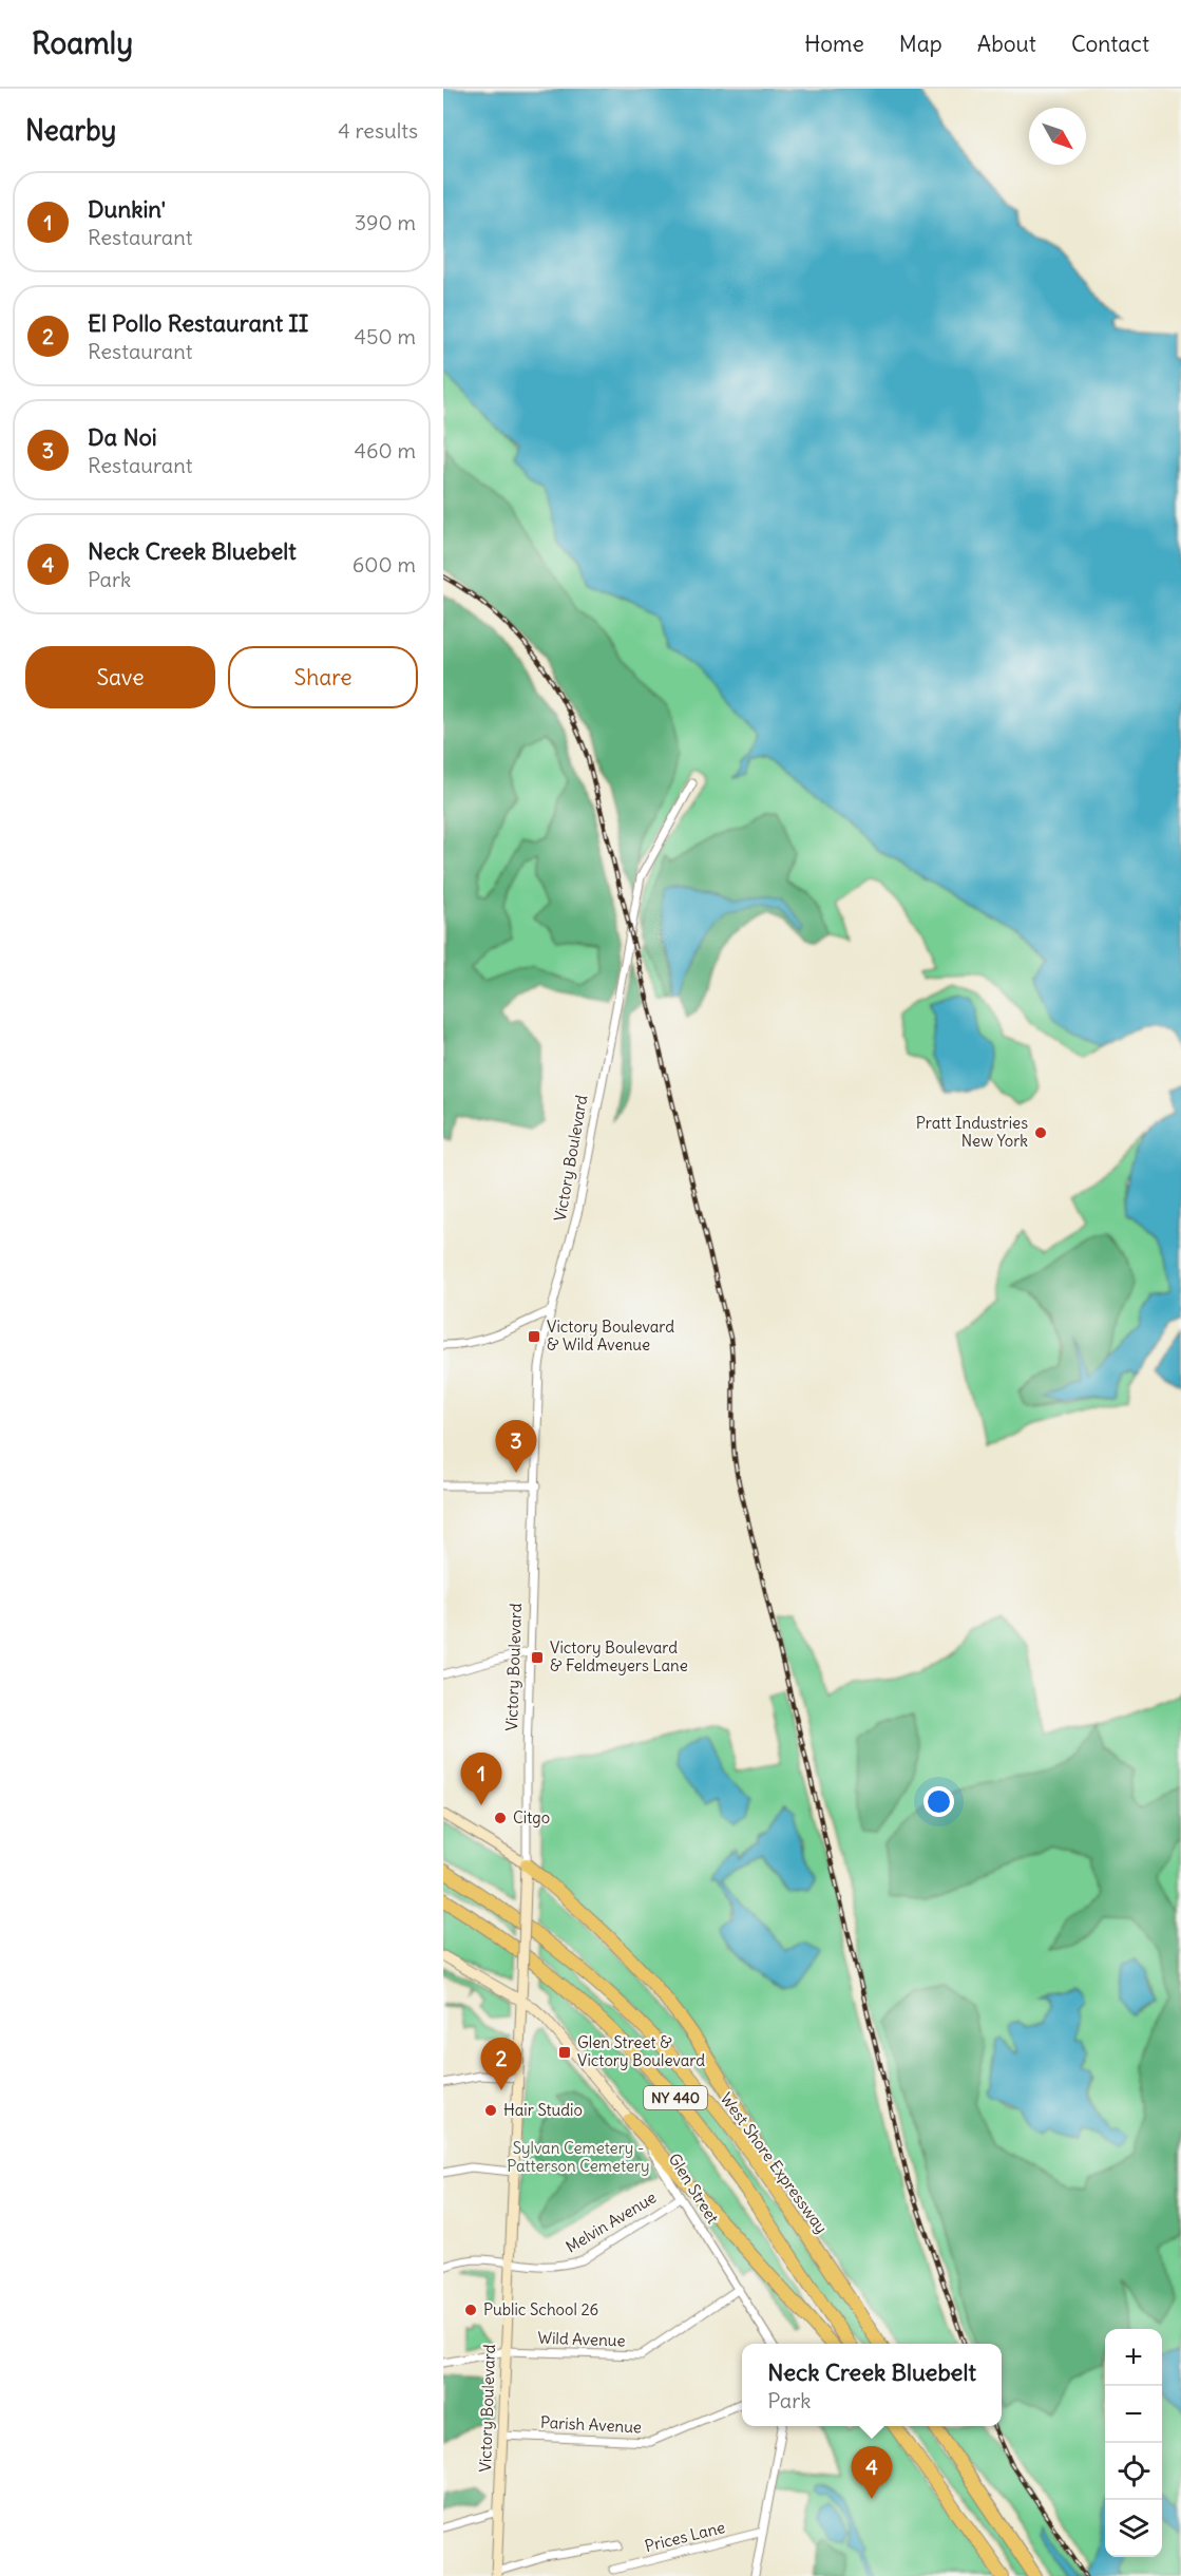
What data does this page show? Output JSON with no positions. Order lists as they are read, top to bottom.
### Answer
{
  "streets": {
    "highway": ["NY 440", "West Shore Expressway"],
    "main road": ["Victory Boulevard", "Glen Street"],
    "street": [
      "Melvin Avenue",
      "Wild Avenue",
      "Parish Avenue",
      "Prices Lane"
    ]
  },
  "crossings": [
    ["Victory Boulevard", "Glen Street"],
    ["Victory Boulevard", "Melvin Avenue"],
    ["Victory Boulevard", "Wild Avenue"],
    ["Victory Boulevard", "Parish Avenue"],
    ["Glen Street", "Melvin Avenue"],
    ["Glen Street", "Wild Avenue"]
  ],
  "parks": ["Sylvan Cemetery - Patterson Cemetery"],
  "places": {
    "other": [
      "Pratt Industries New York",
      "Citgo",
      "Hair Studio",
      "Public School 26"
    ],
    "transit": ["Victory Boulevard & Wild Avenue", "Victory Boulevard & Feldmeyers Lane", "Glen Street & Victory Boulevard"]
  },
  "north": "bottom right",
  "page": {
    "header": "Roamly",
    "nav": [
      "Home",
      "Map",
      "About",
      "Contact"
    ],
    "heading": ["Nearby", "4 results"],
    "list": [
      {
        "mark": "1",
        "name": "Dunkin'",
        "note": "Restaurant",
        "value": "390 m"
      },
      {
        "mark": "2",
        "name": "El Pollo Restaurant II",
        "note": "Restaurant",
        "value": "450 m"
      },
      {
        "mark": "3",
        "name": "Da Noi",
        "note": "Restaurant",
        "value": "460 m"
      },
      {
        "mark": "4",
        "name": "Neck Creek Bluebelt",
        "note": "Park",
        "value": "600 m"
      }
    ],
    "buttons": ["Save", "Share"],
    "pins": [
      "3",
      "1",
      "2",
      "4"
    ],
    "map_buttons": ["+", "−"],
    "popup": ["Neck Creek Bluebelt", "Park"]
  }
}
